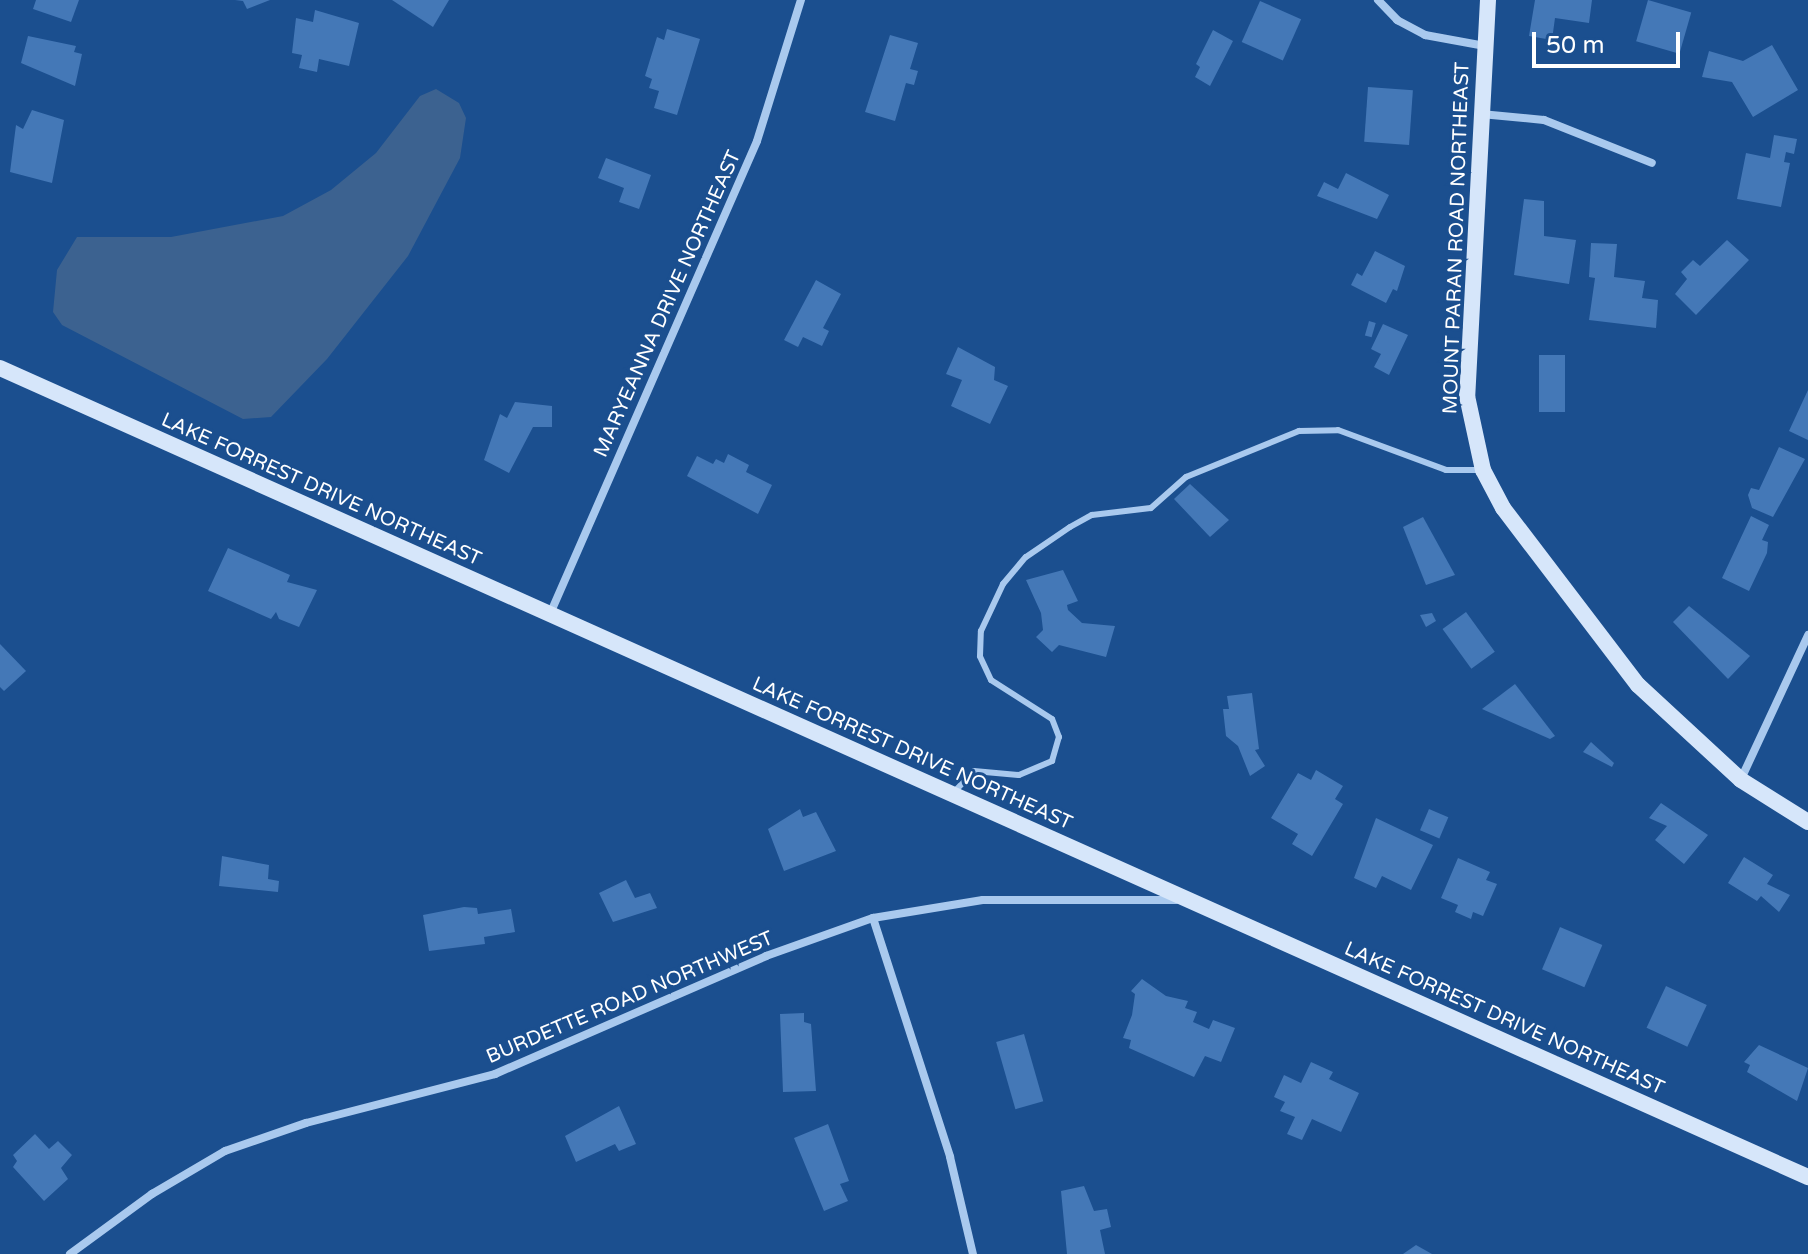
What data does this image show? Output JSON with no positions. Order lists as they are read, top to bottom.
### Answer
{
  "streets": {
    "street": [
      "MOUNT PARAN ROAD NORTHEAST",
      "MARYEANNA DRIVE NORTHEAST",
      "LAKE FORREST DRIVE NORTHEAST",
      "BURDETTE ROAD NORTHWEST"
    ]
  },
  "crossings": [
    ["MARYEANNA DRIVE NORTHEAST", "LAKE FORREST DRIVE NORTHEAST"],
    ["LAKE FORREST DRIVE NORTHEAST", "BURDETTE ROAD NORTHWEST"]
  ],
  "scale_bar": "50 m"
}
